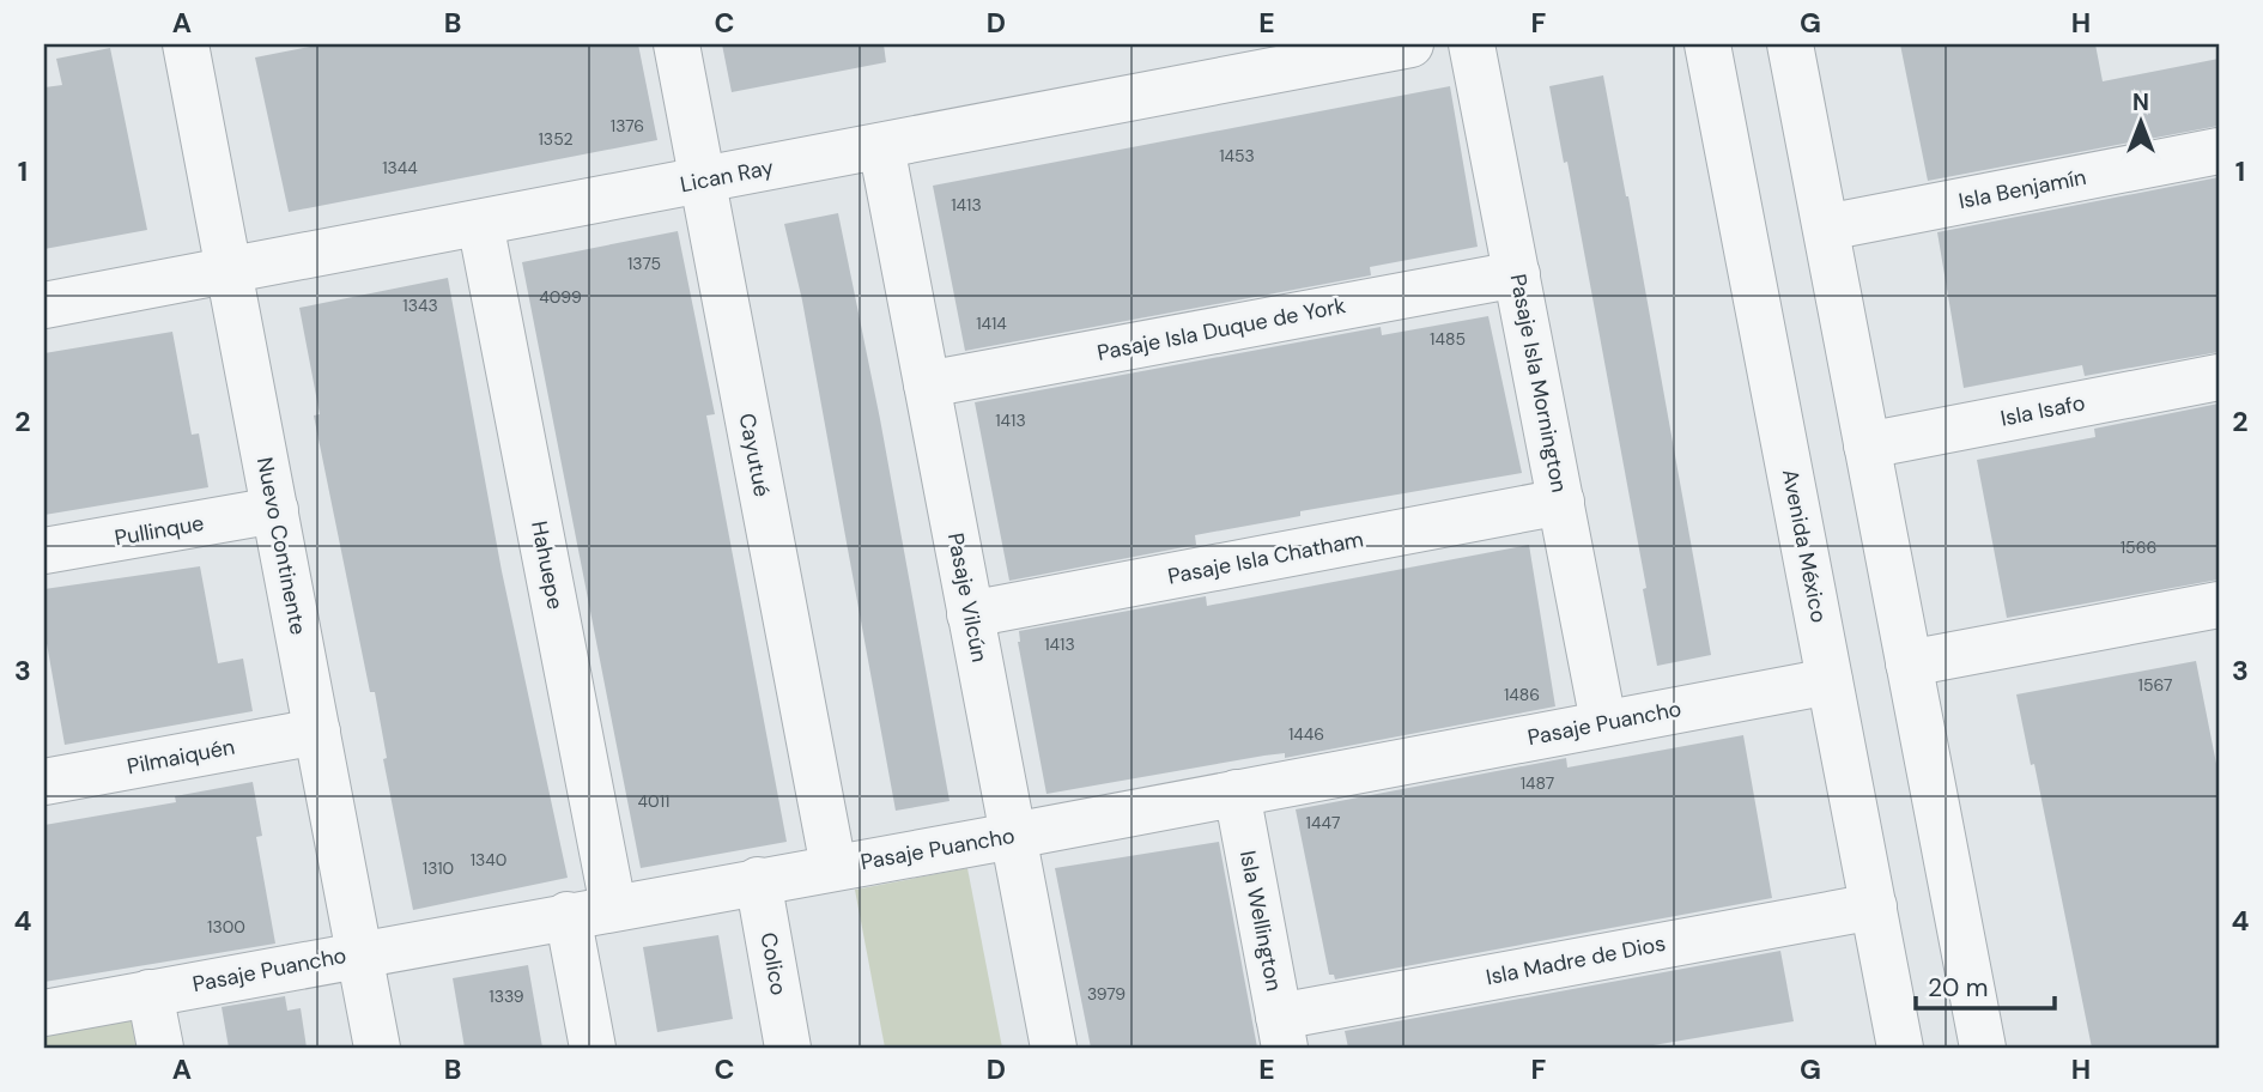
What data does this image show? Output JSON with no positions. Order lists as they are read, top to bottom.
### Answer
{
  "streets": {
    "street": [
      "Lican Ray",
      "Isla Benjamín",
      "Pasaje Isla Duque de York",
      "Pasaje Isla Mornington",
      "Isla Isafo",
      "Cayutué",
      "Pullinque",
      "Nuevo Continente",
      "Avenida México",
      "Pasaje Isla Chatham",
      "Hahuepe",
      "Pasaje Vilcún",
      "Pasaje Puancho",
      "Pilmaiquén",
      "Isla Wellington",
      "Isla Madre de Dios",
      "Colico"
    ]
  },
  "crossings": [
    ["Lican Ray", "Cayutué"],
    ["Lican Ray", "Nuevo Continente"],
    ["Lican Ray", "Hahuepe"],
    ["Lican Ray", "Pasaje Vilcún"],
    ["Pasaje Isla Duque de York", "Pasaje Isla Mornington"],
    ["Pasaje Isla Duque de York", "Pasaje Vilcún"],
    ["Pasaje Isla Mornington", "Pasaje Isla Chatham"],
    ["Pasaje Isla Mornington", "Pasaje Puancho"],
    ["Cayutué", "Pasaje Puancho"],
    ["Pullinque", "Nuevo Continente"],
    ["Nuevo Continente", "Pasaje Puancho"],
    ["Nuevo Continente", "Pilmaiquén"],
    ["Avenida México", "Pasaje Puancho"],
    ["Avenida México", "Isla Madre de Dios"],
    ["Pasaje Isla Chatham", "Pasaje Vilcún"],
    ["Hahuepe", "Pasaje Puancho"],
    ["Pasaje Vilcún", "Pasaje Puancho"],
    ["Pasaje Puancho", "Isla Wellington"],
    ["Pasaje Puancho", "Colico"],
    ["Isla Wellington", "Isla Madre de Dios"]
  ],
  "house_numbers": [
    "1376",
    "1352",
    "1453",
    "1344",
    "1413",
    "1375",
    "4099",
    "1343",
    "1414",
    "1485",
    "1413",
    "1566",
    "1413",
    "1567",
    "1486",
    "1446",
    "1487",
    "4011",
    "1447",
    "1340",
    "1310",
    "1300",
    "3979",
    "1339"
  ],
  "scale_bar": "20 m",
  "north": "top",
  "grid": {
    "columns": [
      "A",
      "B",
      "C",
      "D",
      "E",
      "F",
      "G",
      "H"
    ],
    "rows": [
      "1",
      "2",
      "3",
      "4"
    ]
  }
}
